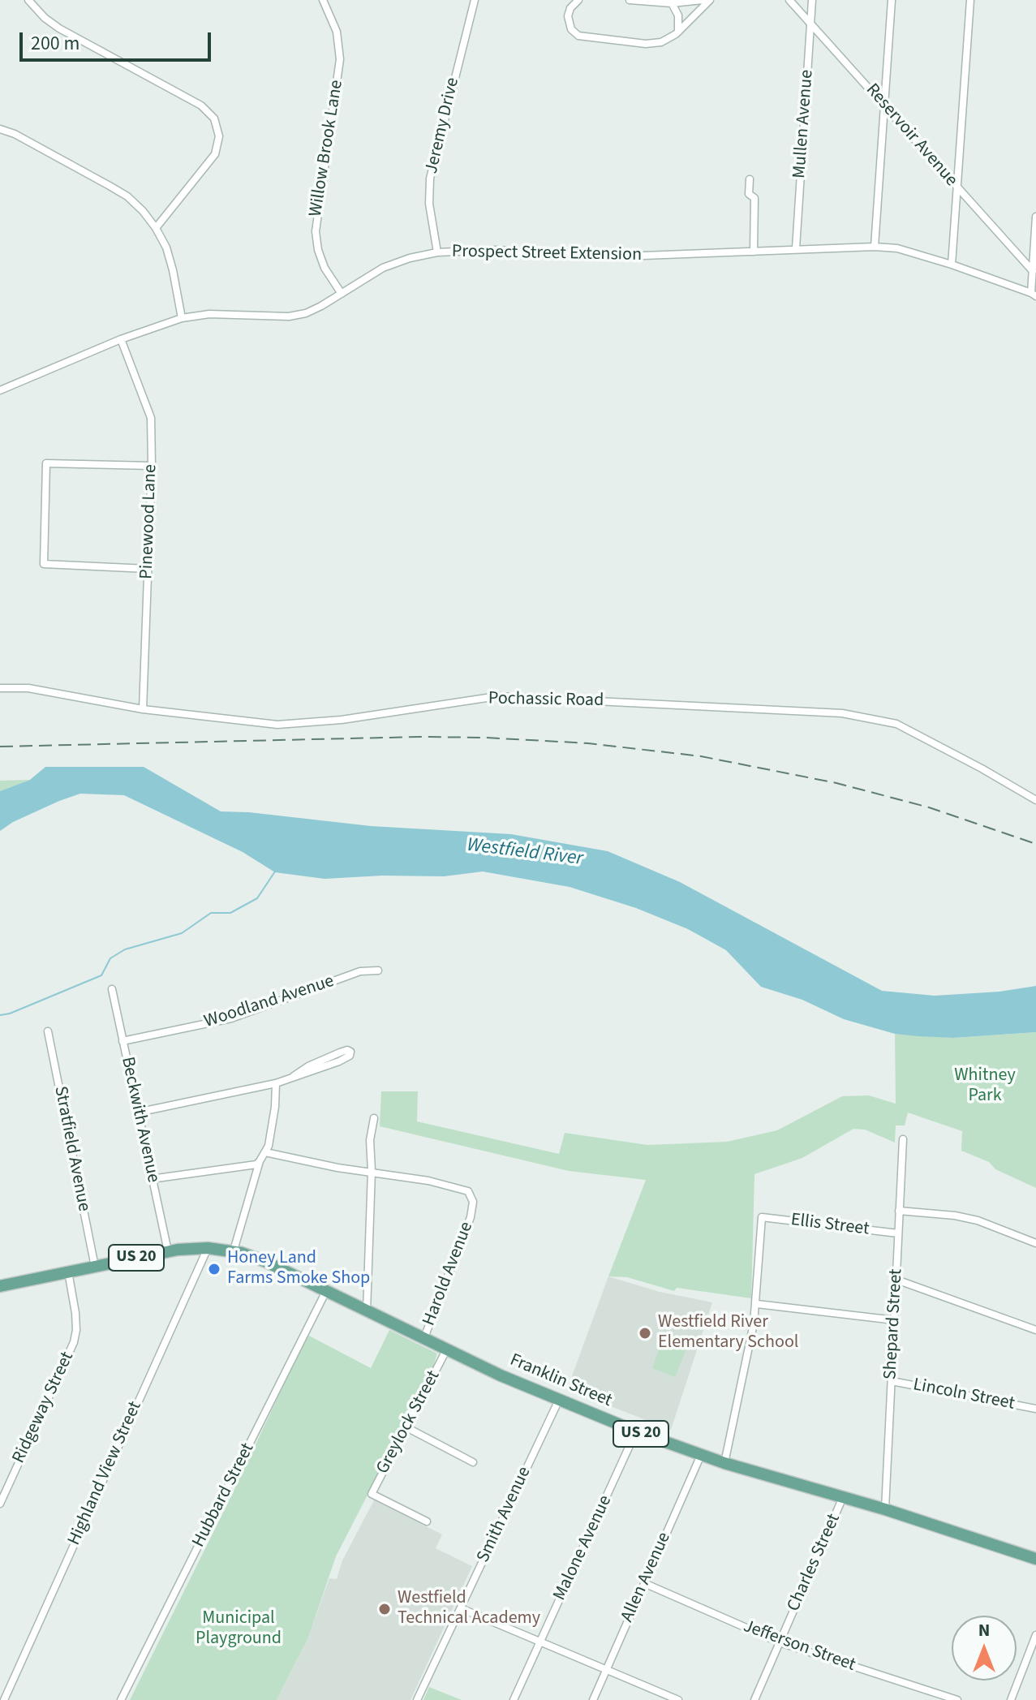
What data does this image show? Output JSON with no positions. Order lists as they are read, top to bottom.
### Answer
{
  "streets": {
    "main road": ["US 20", "Franklin Street"],
    "street": [
      "Mullen Avenue",
      "Jeremy Drive",
      "Reservoir Avenue",
      "Willow Brook Lane",
      "Prospect Street Extension",
      "Pinewood Lane",
      "Pochassic Road",
      "Woodland Avenue",
      "Beckwith Avenue",
      "Stratfield Avenue",
      "Ellis Street",
      "Harold Avenue",
      "Shepard Street",
      "Lincoln Street",
      "Ridgeway Street",
      "Greylock Street",
      "Highland View Street",
      "Hubbard Street",
      "Smith Avenue",
      "Malone Avenue",
      "Charles Street",
      "Allen Avenue",
      "Jefferson Street"
    ]
  },
  "crossings": [
    ["Mullen Avenue", "Reservoir Avenue"],
    ["Mullen Avenue", "Prospect Street Extension"],
    ["Jeremy Drive", "Prospect Street Extension"],
    ["Willow Brook Lane", "Prospect Street Extension"],
    ["Prospect Street Extension", "Pinewood Lane"],
    ["Pinewood Lane", "Pochassic Road"],
    ["Woodland Avenue", "Beckwith Avenue"],
    ["Beckwith Avenue", "US 20"],
    ["Stratfield Avenue", "US 20"],
    ["Ellis Street", "Shepard Street"],
    ["US 20", "Franklin Street"],
    ["US 20", "Ridgeway Street"],
    ["US 20", "Highland View Street"],
    ["Harold Avenue", "Franklin Street"],
    ["Shepard Street", "Franklin Street"],
    ["Shepard Street", "Lincoln Street"],
    ["Franklin Street", "Greylock Street"],
    ["Franklin Street", "Hubbard Street"],
    ["Franklin Street", "Smith Avenue"],
    ["Franklin Street", "Malone Avenue"],
    ["Franklin Street", "Charles Street"],
    ["Franklin Street", "Allen Avenue"],
    ["Charles Street", "Jefferson Street"],
    ["Allen Avenue", "Jefferson Street"]
  ],
  "water": ["Westfield River"],
  "parks": ["Whitney Park", "Municipal Playground"],
  "places": ["Honey Land Farms Smoke Shop", "Westfield River Elementary School", "Westfield Technical Academy"],
  "scale_bar": "200 m",
  "north": "top"
}
